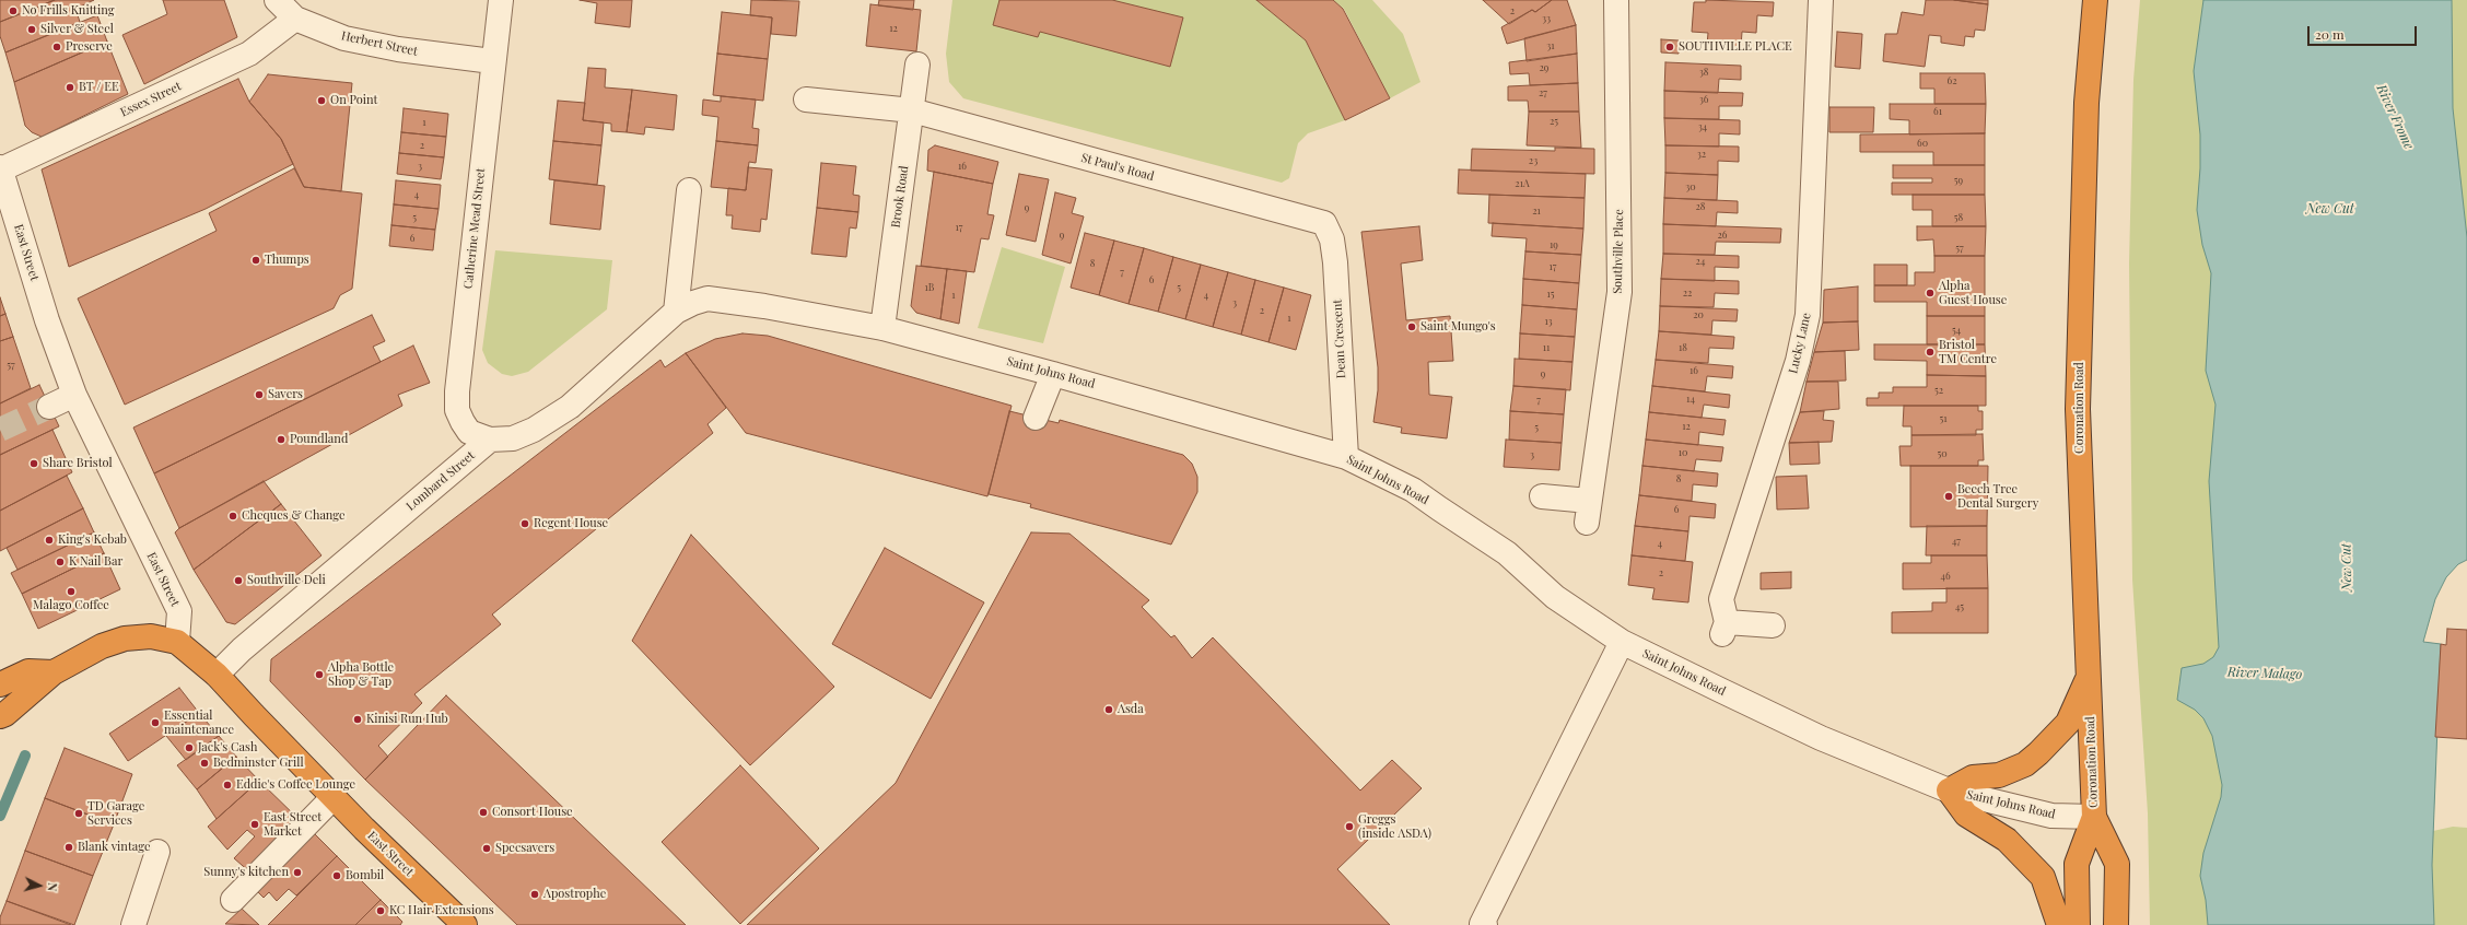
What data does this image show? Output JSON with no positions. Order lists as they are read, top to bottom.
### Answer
{
  "streets": {
    "highway": ["East Street", "Coronation Road"],
    "street": [
      "Herbert Street",
      "Essex Street",
      "St Paul's Road",
      "Brook Road",
      "Catherine Mead Street",
      "Southville Place",
      "Dean Crescent",
      "Lucky Lane",
      "Saint Johns Road",
      "Lombard Street"
    ]
  },
  "crossings": [
    ["Herbert Street", "Essex Street"],
    ["Herbert Street", "Catherine Mead Street"],
    ["Essex Street", "East Street"],
    ["St Paul's Road", "Brook Road"],
    ["St Paul's Road", "Dean Crescent"],
    ["Brook Road", "Saint Johns Road"],
    ["Catherine Mead Street", "Lombard Street"],
    ["East Street", "Lombard Street"],
    ["Dean Crescent", "Saint Johns Road"],
    ["Saint Johns Road", "Coronation Road"]
  ],
  "water": ["River Frome", "New Cut", "River Malago"],
  "places": [
    "No Frills Knitting",
    "Silver & Steel",
    "Preserve",
    "SOUTHVILLE PLACE",
    "BT / EE",
    "On Point",
    "Thumps",
    "Alpha Guest House",
    "Saint Mungo's",
    "Bristol TM Centre",
    "Savers",
    "Poundland",
    "Share Bristol",
    "Beech Tree Dental Surgery",
    "Cheques & Change",
    "Regent House",
    "King's Kebab",
    "K Nail Bar",
    "Southville Deli",
    "Malago Coffee",
    "Alpha Bottle Shop & Tap",
    "Asda",
    "Kinisi Run Hub",
    "Essential maintenance",
    "Jack's Cash",
    "Bedminster Grill",
    "Eddie's Coffee Lounge",
    "Consort House",
    "TD Garage Services",
    "East Street Market",
    "Greggs (inside ASDA)",
    "Blank vintage",
    "Specsavers",
    "Sunny's kitchen",
    "Bombil",
    "Apostrophe",
    "KC Hair Extensions"
  ],
  "house_numbers": [
    "2",
    "33",
    "12",
    "31",
    "29",
    "38",
    "62",
    "27",
    "36",
    "61",
    "25",
    "1",
    "34",
    "60",
    "2",
    "32",
    "23",
    "3",
    "16",
    "59",
    "21A",
    "30",
    "4",
    "28",
    "9",
    "21",
    "5",
    "58",
    "17",
    "9",
    "26",
    "6",
    "19",
    "57",
    "24",
    "8",
    "17",
    "7",
    "6",
    "1B",
    "5",
    "22",
    "15",
    "1",
    "4",
    "3",
    "2",
    "20",
    "1",
    "13",
    "54",
    "11",
    "18",
    "57",
    "16",
    "9",
    "52",
    "14",
    "7",
    "51",
    "12",
    "5",
    "10",
    "50",
    "3",
    "8",
    "6",
    "47",
    "4",
    "2",
    "46",
    "45"
  ],
  "scale_bar": "20 m",
  "north": "right"
}
